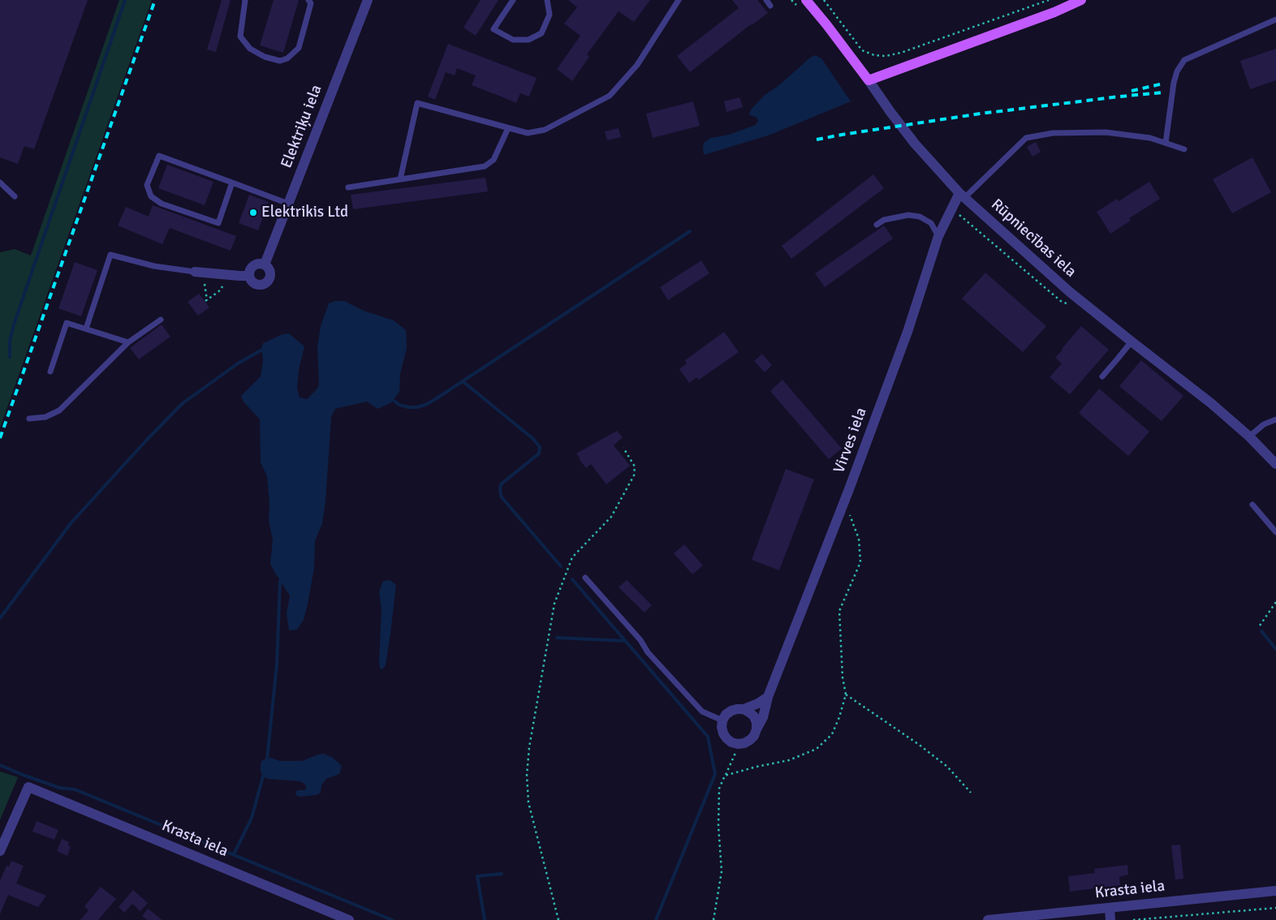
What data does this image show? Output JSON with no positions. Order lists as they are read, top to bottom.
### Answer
{
  "streets": {
    "main road": ["Rūpniecības iela"],
    "street": ["Elektriķu iela", "Virves iela", "Krasta iela"]
  },
  "crossings": [
    ["Rūpniecības iela", "Virves iela"]
  ],
  "places": ["Elektrikis Ltd"]
}
